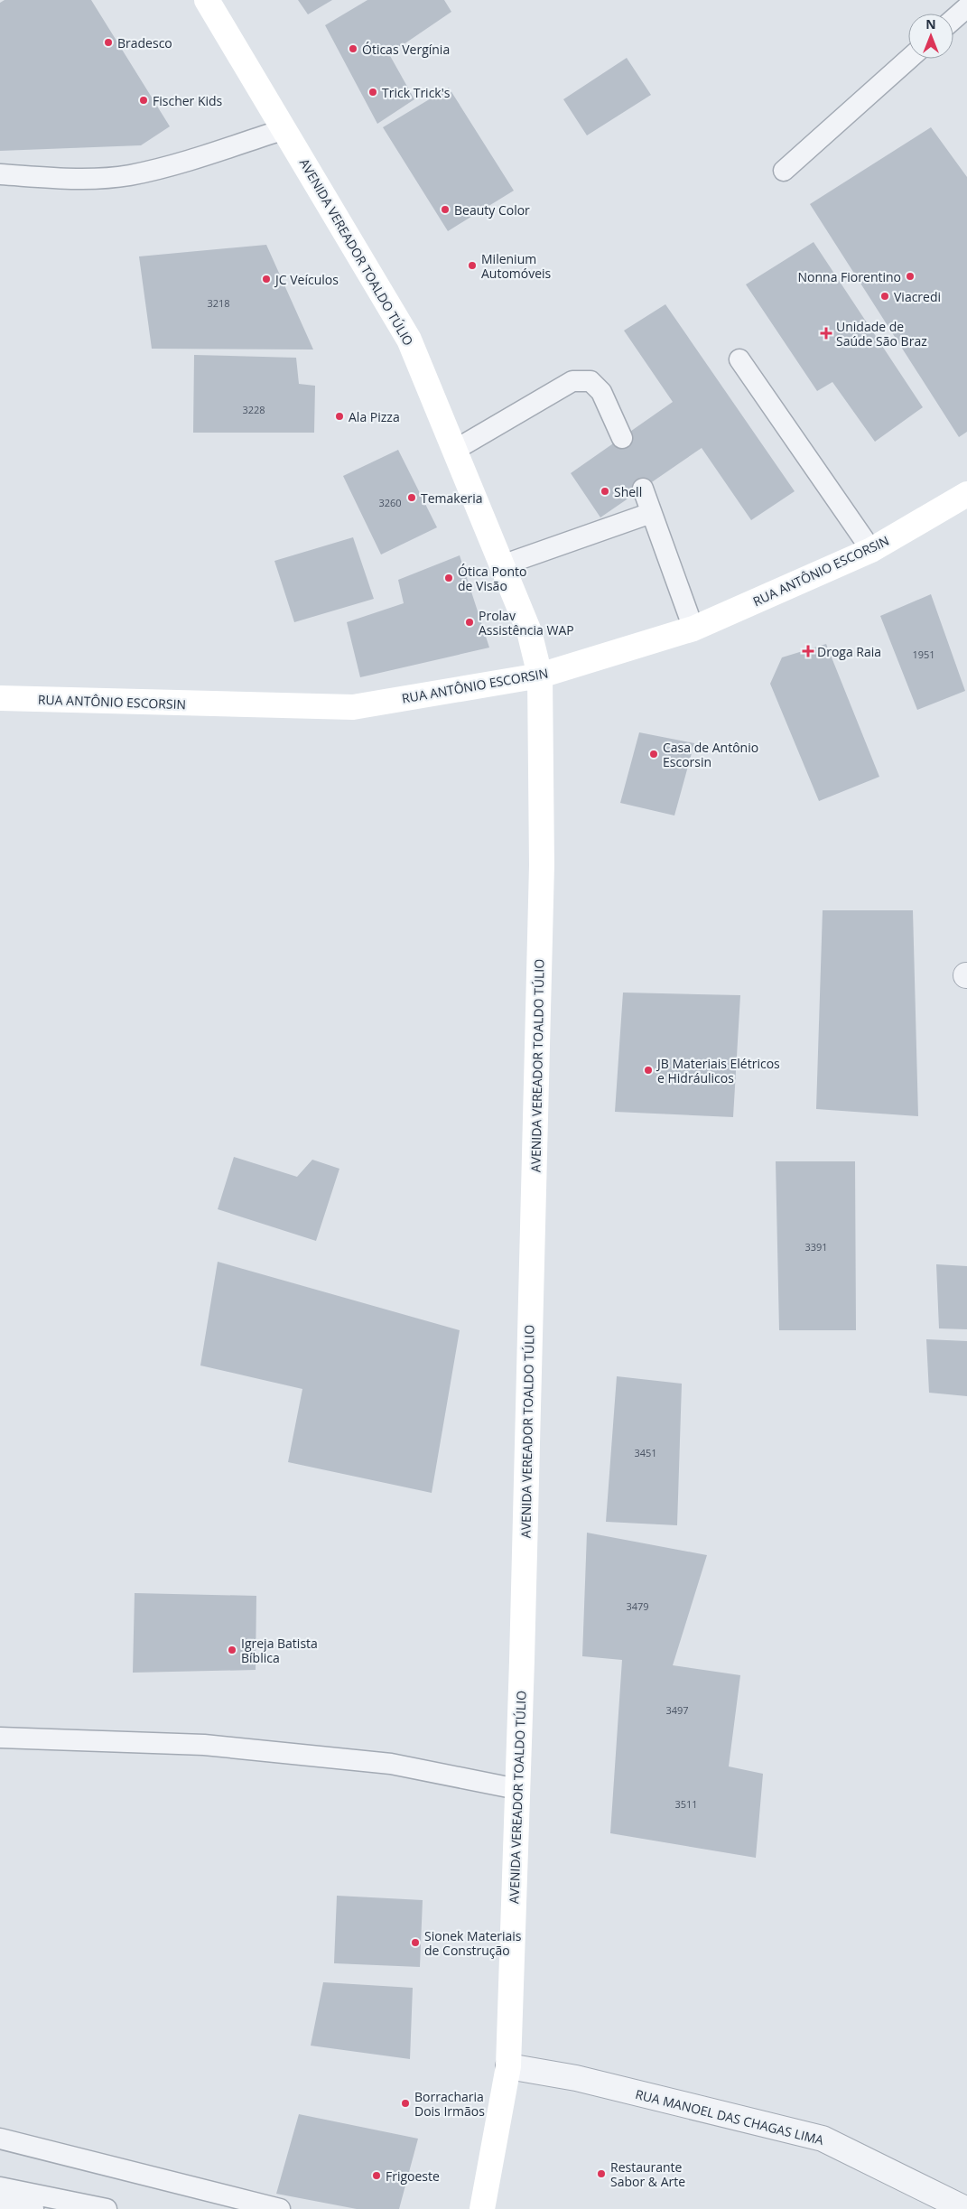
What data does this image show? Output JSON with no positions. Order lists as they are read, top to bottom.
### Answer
{
  "streets": {
    "main road": ["AVENIDA VEREADOR TOALDO TÚLIO", "RUA ANTÔNIO ESCORSIN"],
    "street": ["RUA MANOEL DAS CHAGAS LIMA"]
  },
  "crossings": [
    ["AVENIDA VEREADOR TOALDO TÚLIO", "RUA ANTÔNIO ESCORSIN"],
    ["AVENIDA VEREADOR TOALDO TÚLIO", "RUA MANOEL DAS CHAGAS LIMA"]
  ],
  "places": {
    "other": [
      "Bradesco",
      "Óticas Vergínia",
      "Trick Trick's",
      "Fischer Kids",
      "Beauty Color",
      "Milenium Automóveis",
      "Nonna Fiorentino",
      "JC Veículos",
      "Viacredi",
      "Ala Pizza",
      "Shell",
      "Temakeria",
      "Ótica Ponto de Visão",
      "Prolav Assistência WAP",
      "Casa de Antônio Escorsin",
      "JB Materiais Elétricos e Hidráulicos",
      "Igreja Batista Bíblica",
      "Sionek Materiais de Construção",
      "Borracharia Dois Irmãos",
      "Restaurante Sabor & Arte",
      "Frigoeste"
    ],
    "health": ["Unidade de Saúde São Braz", "Droga Raia"]
  },
  "house_numbers": [
    "3218",
    "3228",
    "3260",
    "1951",
    "3391",
    "3451",
    "3479",
    "3497",
    "3511"
  ],
  "north": "top"
}
